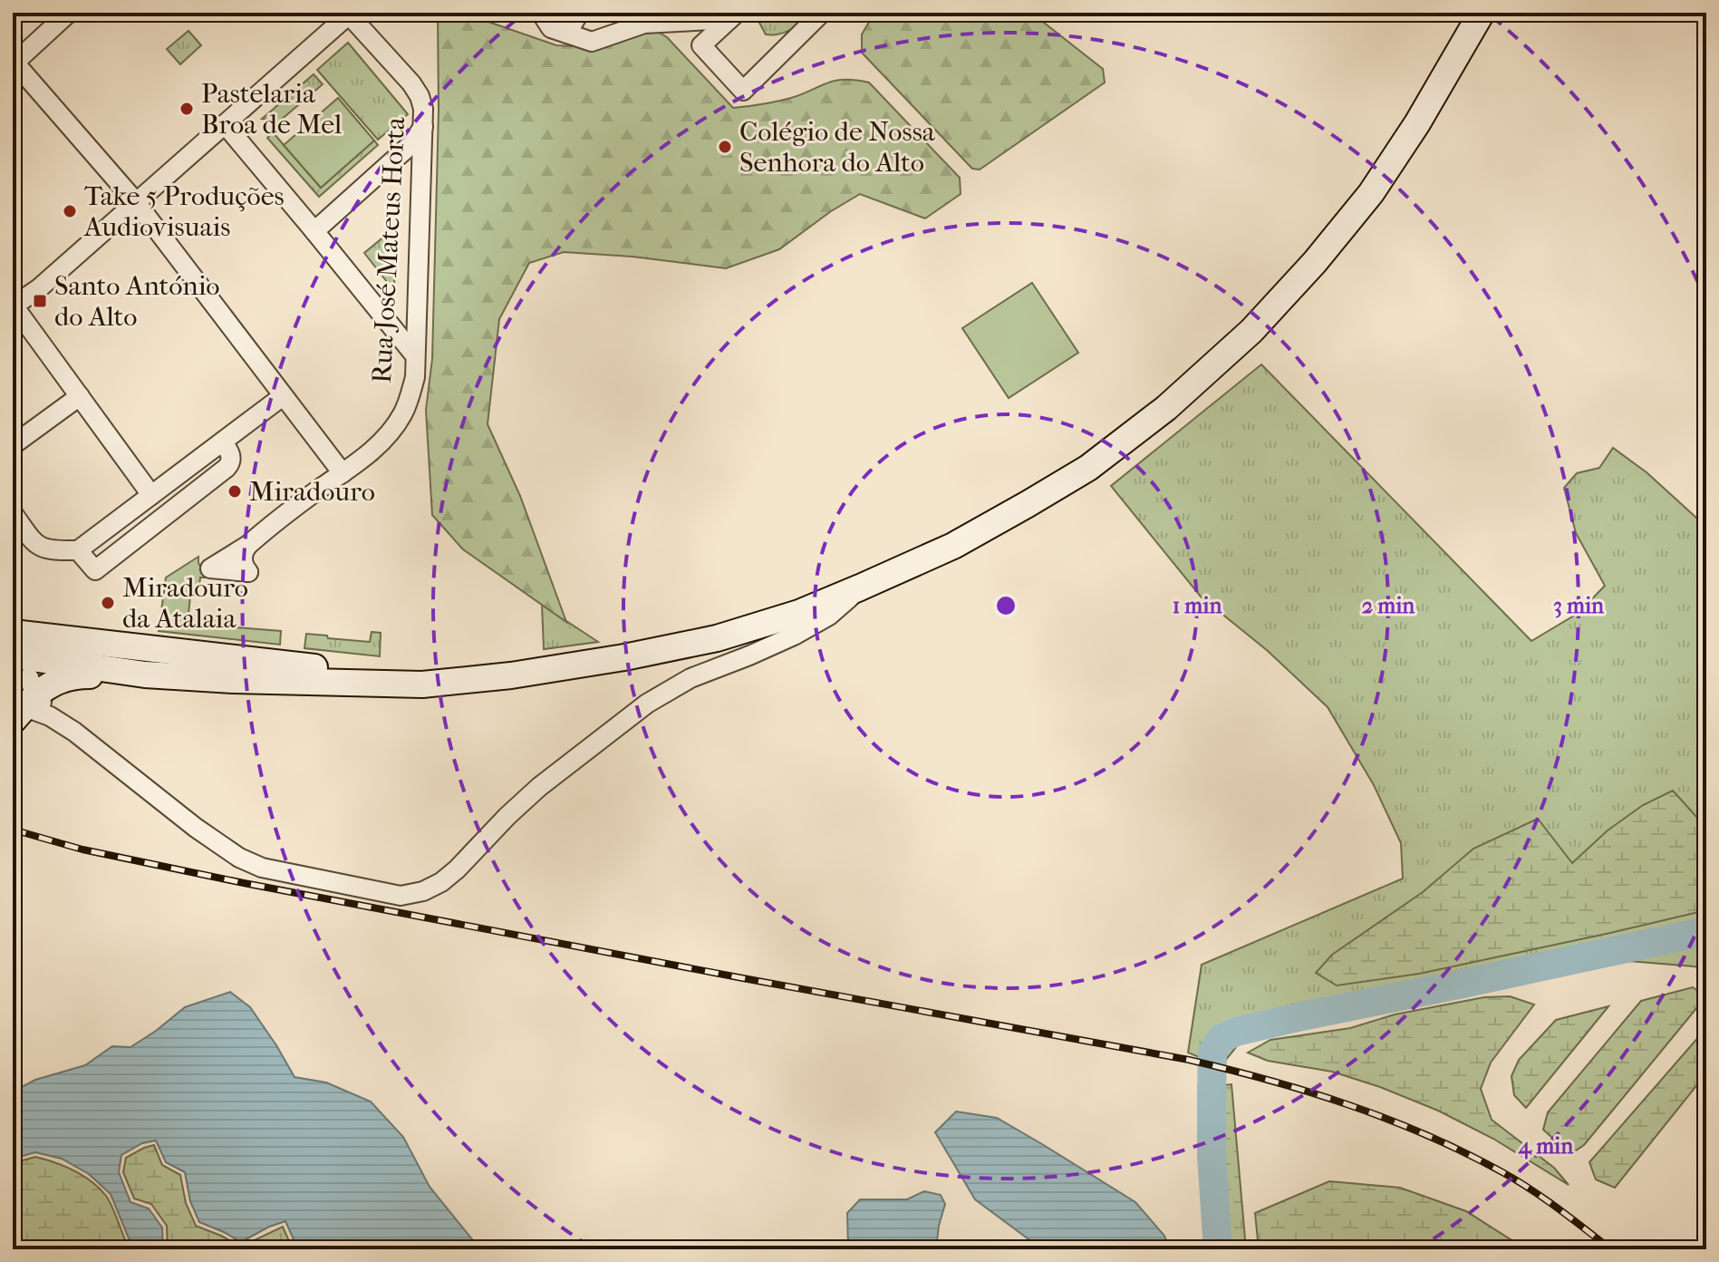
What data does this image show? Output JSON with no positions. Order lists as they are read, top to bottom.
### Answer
{
  "streets": {
    "street": ["Rua José Mateus Horta"]
  },
  "places": {
    "other": [
      "Pastelaria Broa de Mel",
      "Colégio de Nossa Senhora do Alto",
      "Take 5 Produções Audiovisuais",
      "Miradouro",
      "Miradouro da Atalaia"
    ],
    "transit": ["Santo António do Alto"]
  },
  "rings": [
    "1 min",
    "2 min",
    "3 min",
    "4 min"
  ]
}
